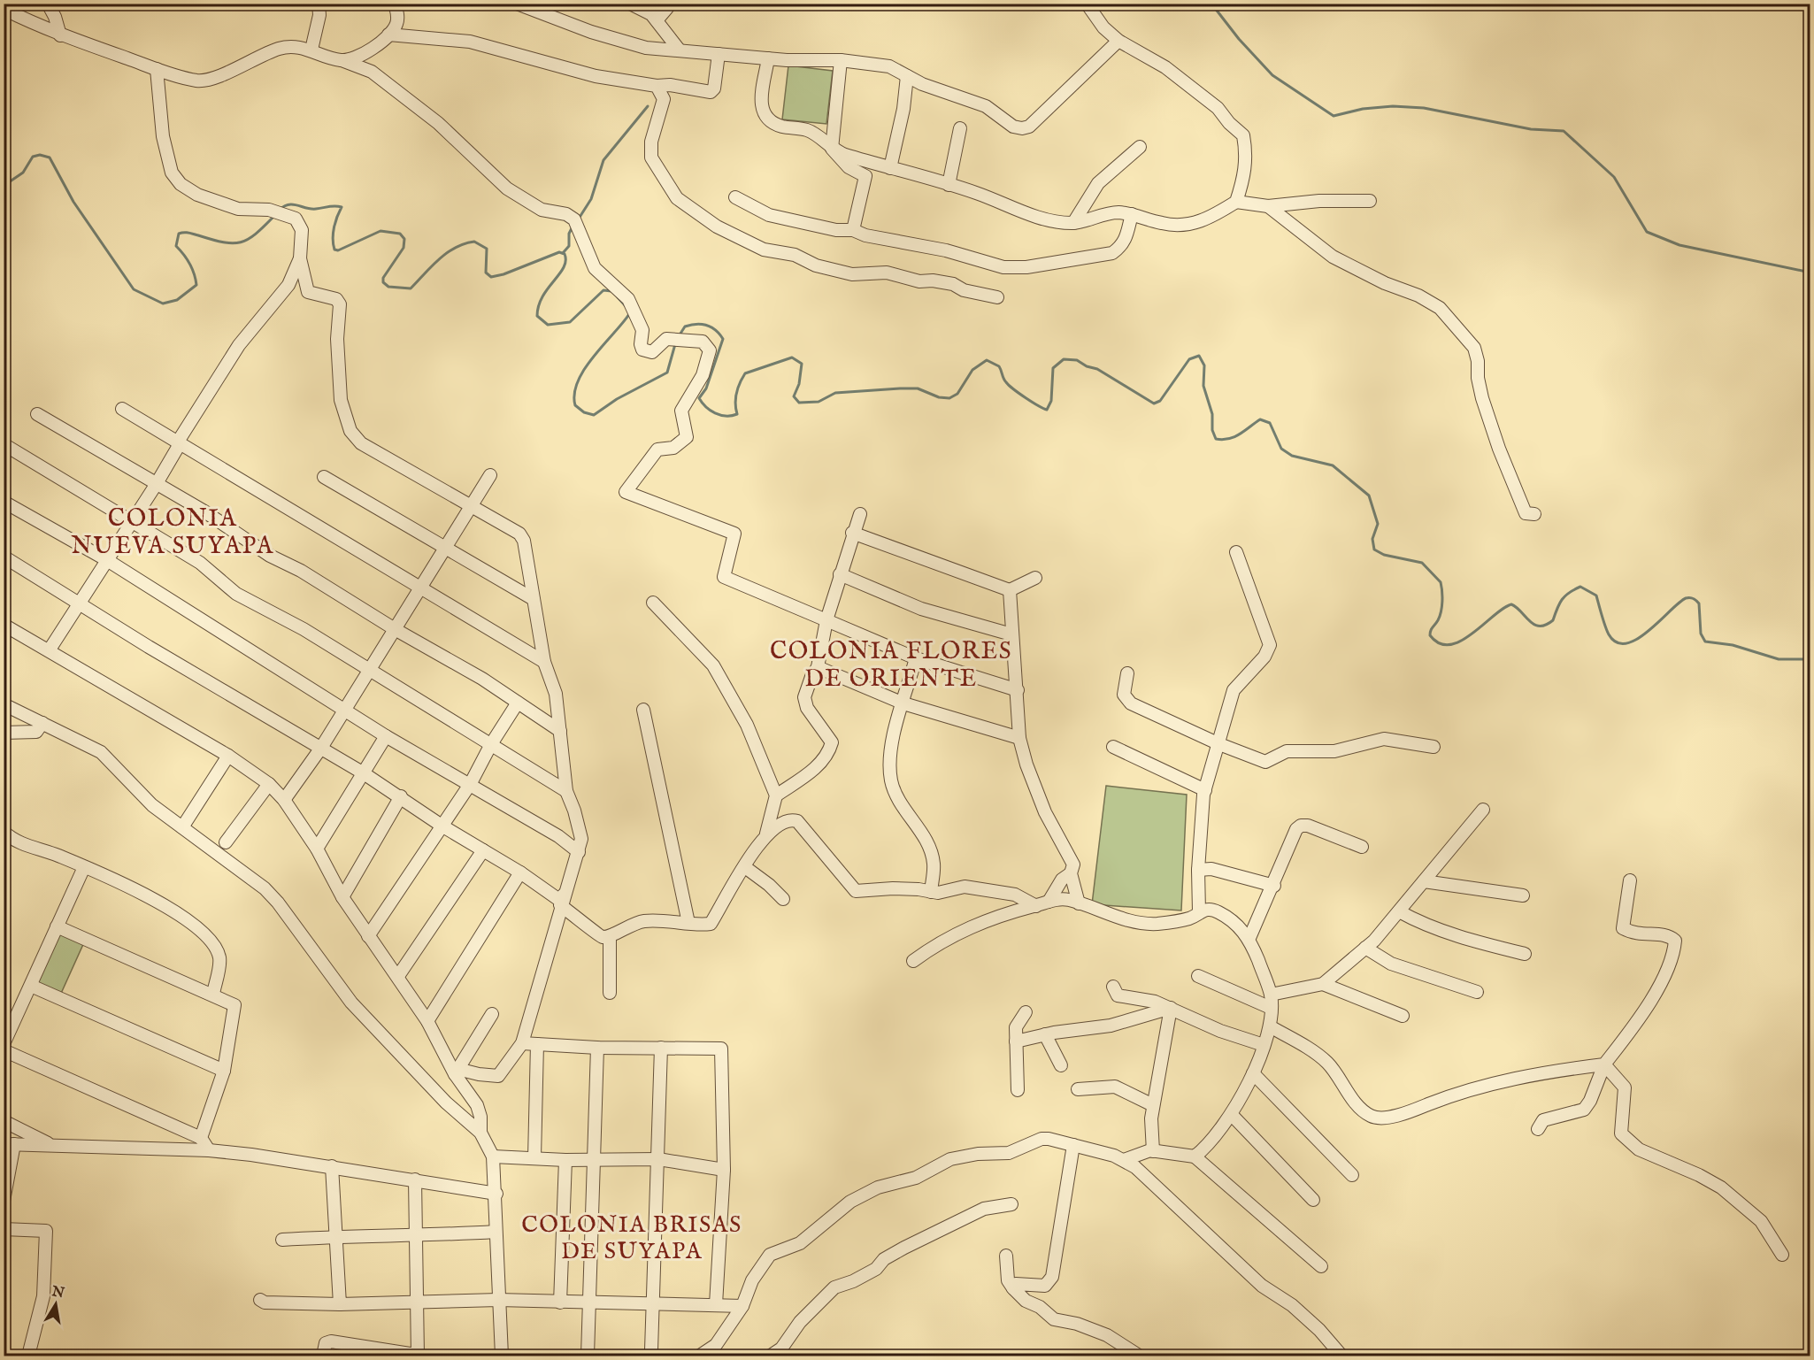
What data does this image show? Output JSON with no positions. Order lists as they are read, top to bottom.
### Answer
{
  "districts": ["COLONIA NUEVA SUYAPA", "COLONIA FLORES DE ORIENTE", "COLONIA BRISAS DE SUYAPA"],
  "north": "top"
}
